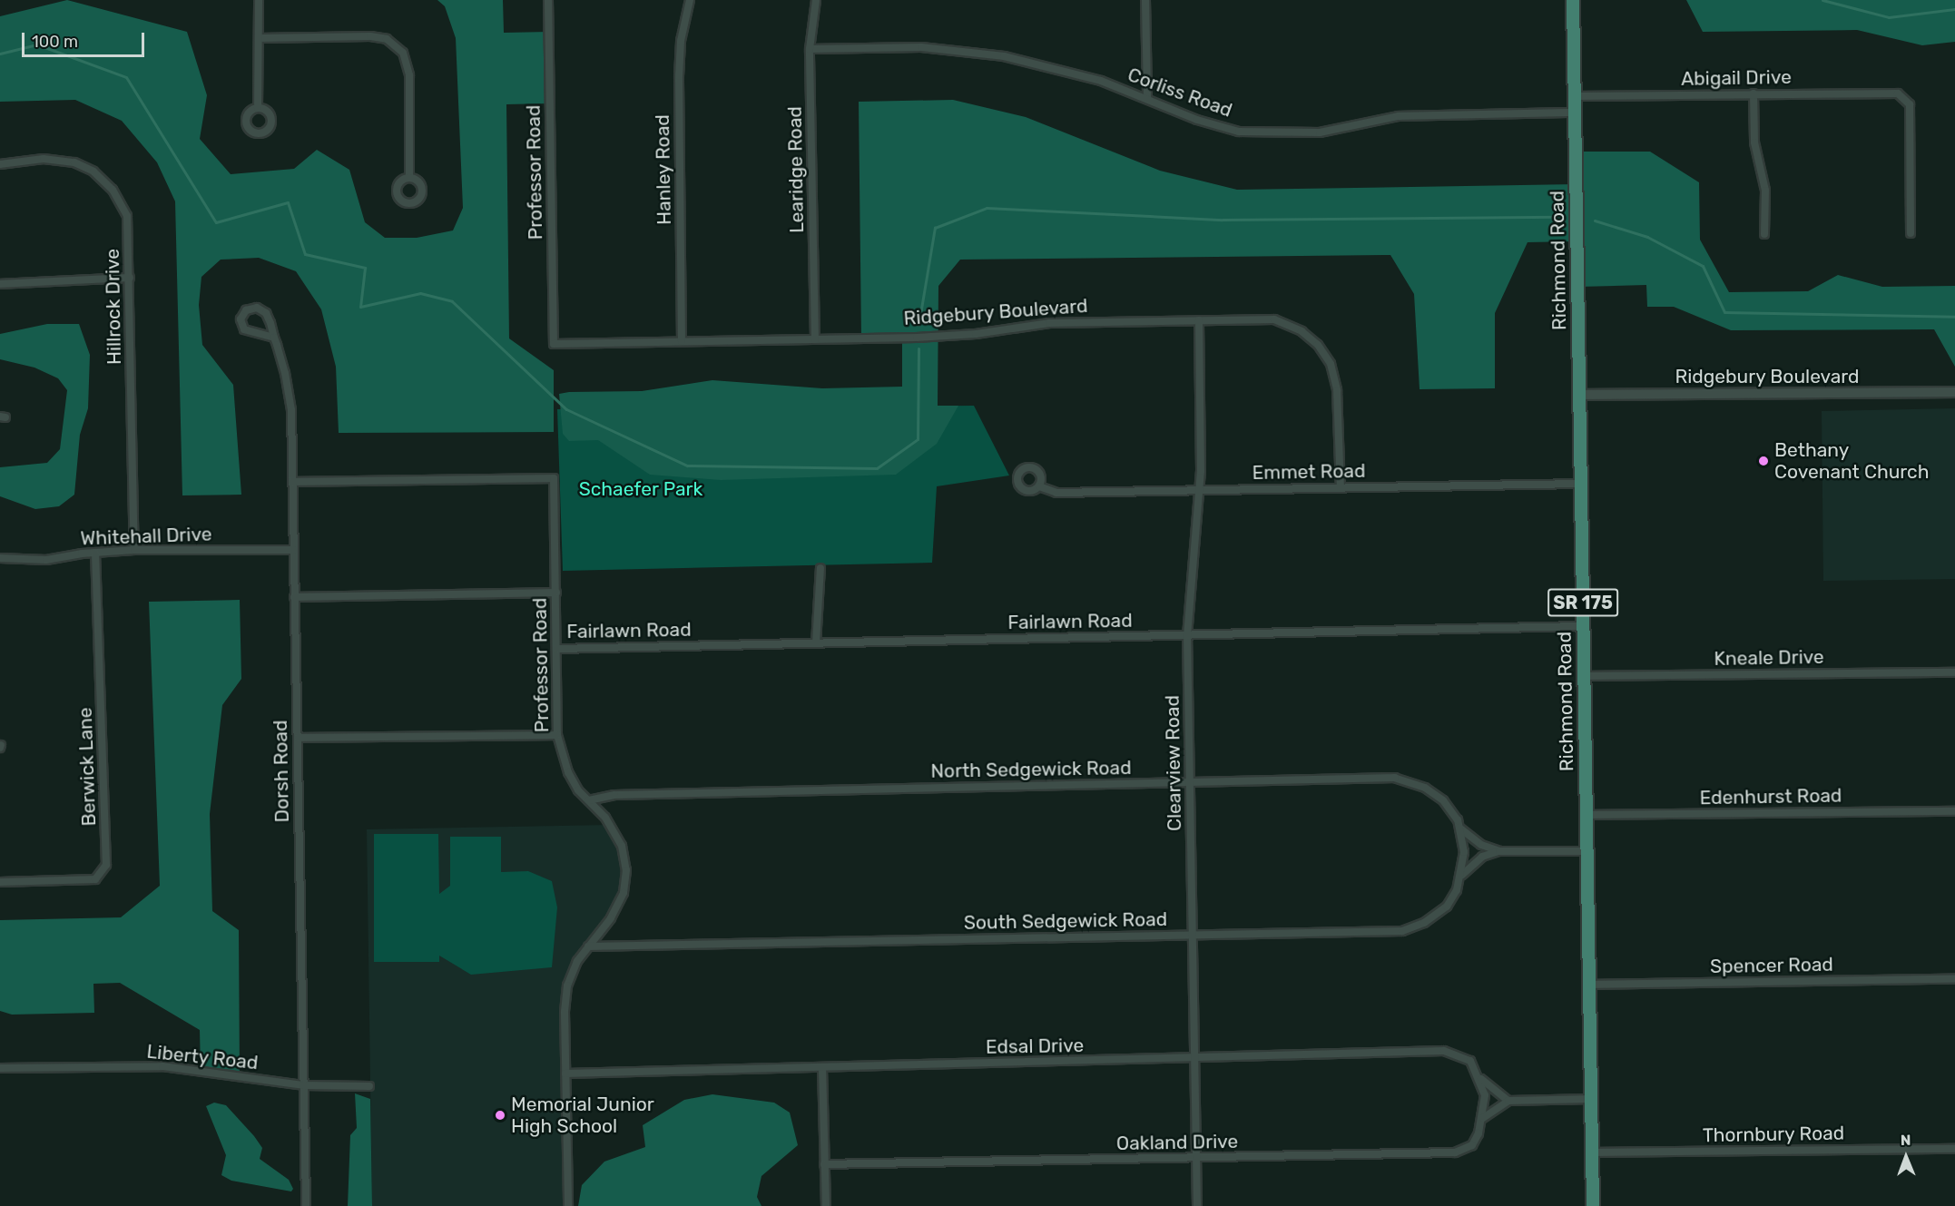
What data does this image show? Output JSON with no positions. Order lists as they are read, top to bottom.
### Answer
{
  "streets": {
    "main road": ["Richmond Road", "SR 175"],
    "street": [
      "Abigail Drive",
      "Corliss Road",
      "Hanley Road",
      "Learidge Road",
      "Professor Road",
      "Hillrock Drive",
      "Ridgebury Boulevard",
      "Emmet Road",
      "Whitehall Drive",
      "Fairlawn Road",
      "Kneale Drive",
      "Clearview Road",
      "Berwick Lane",
      "North Sedgewick Road",
      "Dorsh Road",
      "Edenhurst Road",
      "South Sedgewick Road",
      "Spencer Road",
      "Edsal Drive",
      "Liberty Road",
      "Thornbury Road",
      "Oakland Drive"
    ]
  },
  "crossings": [
    ["Abigail Drive", "Richmond Road"],
    ["Corliss Road", "Learidge Road"],
    ["Corliss Road", "Richmond Road"],
    ["Hanley Road", "Ridgebury Boulevard"],
    ["Learidge Road", "Ridgebury Boulevard"],
    ["Professor Road", "Ridgebury Boulevard"],
    ["Professor Road", "Fairlawn Road"],
    ["Professor Road", "North Sedgewick Road"],
    ["Professor Road", "Dorsh Road"],
    ["Professor Road", "South Sedgewick Road"],
    ["Professor Road", "Edsal Drive"],
    ["Richmond Road", "Ridgebury Boulevard"],
    ["Richmond Road", "Emmet Road"],
    ["Richmond Road", "Fairlawn Road"],
    ["Richmond Road", "Kneale Drive"],
    ["Richmond Road", "Edenhurst Road"],
    ["Richmond Road", "Spencer Road"],
    ["Richmond Road", "Thornbury Road"],
    ["Hillrock Drive", "Whitehall Drive"],
    ["Ridgebury Boulevard", "Emmet Road"],
    ["Ridgebury Boulevard", "Clearview Road"],
    ["Emmet Road", "Clearview Road"],
    ["Whitehall Drive", "Berwick Lane"],
    ["Whitehall Drive", "Dorsh Road"],
    ["Fairlawn Road", "Clearview Road"],
    ["Clearview Road", "North Sedgewick Road"],
    ["Clearview Road", "South Sedgewick Road"],
    ["Clearview Road", "Edsal Drive"],
    ["Clearview Road", "Oakland Drive"],
    ["North Sedgewick Road", "South Sedgewick Road"],
    ["Dorsh Road", "Liberty Road"],
    ["Edsal Drive", "Oakland Drive"]
  ],
  "parks": ["Schaefer Park"],
  "places": ["Bethany Covenant Church", "Memorial Junior High School"],
  "scale_bar": "100 m",
  "north": "top"
}
